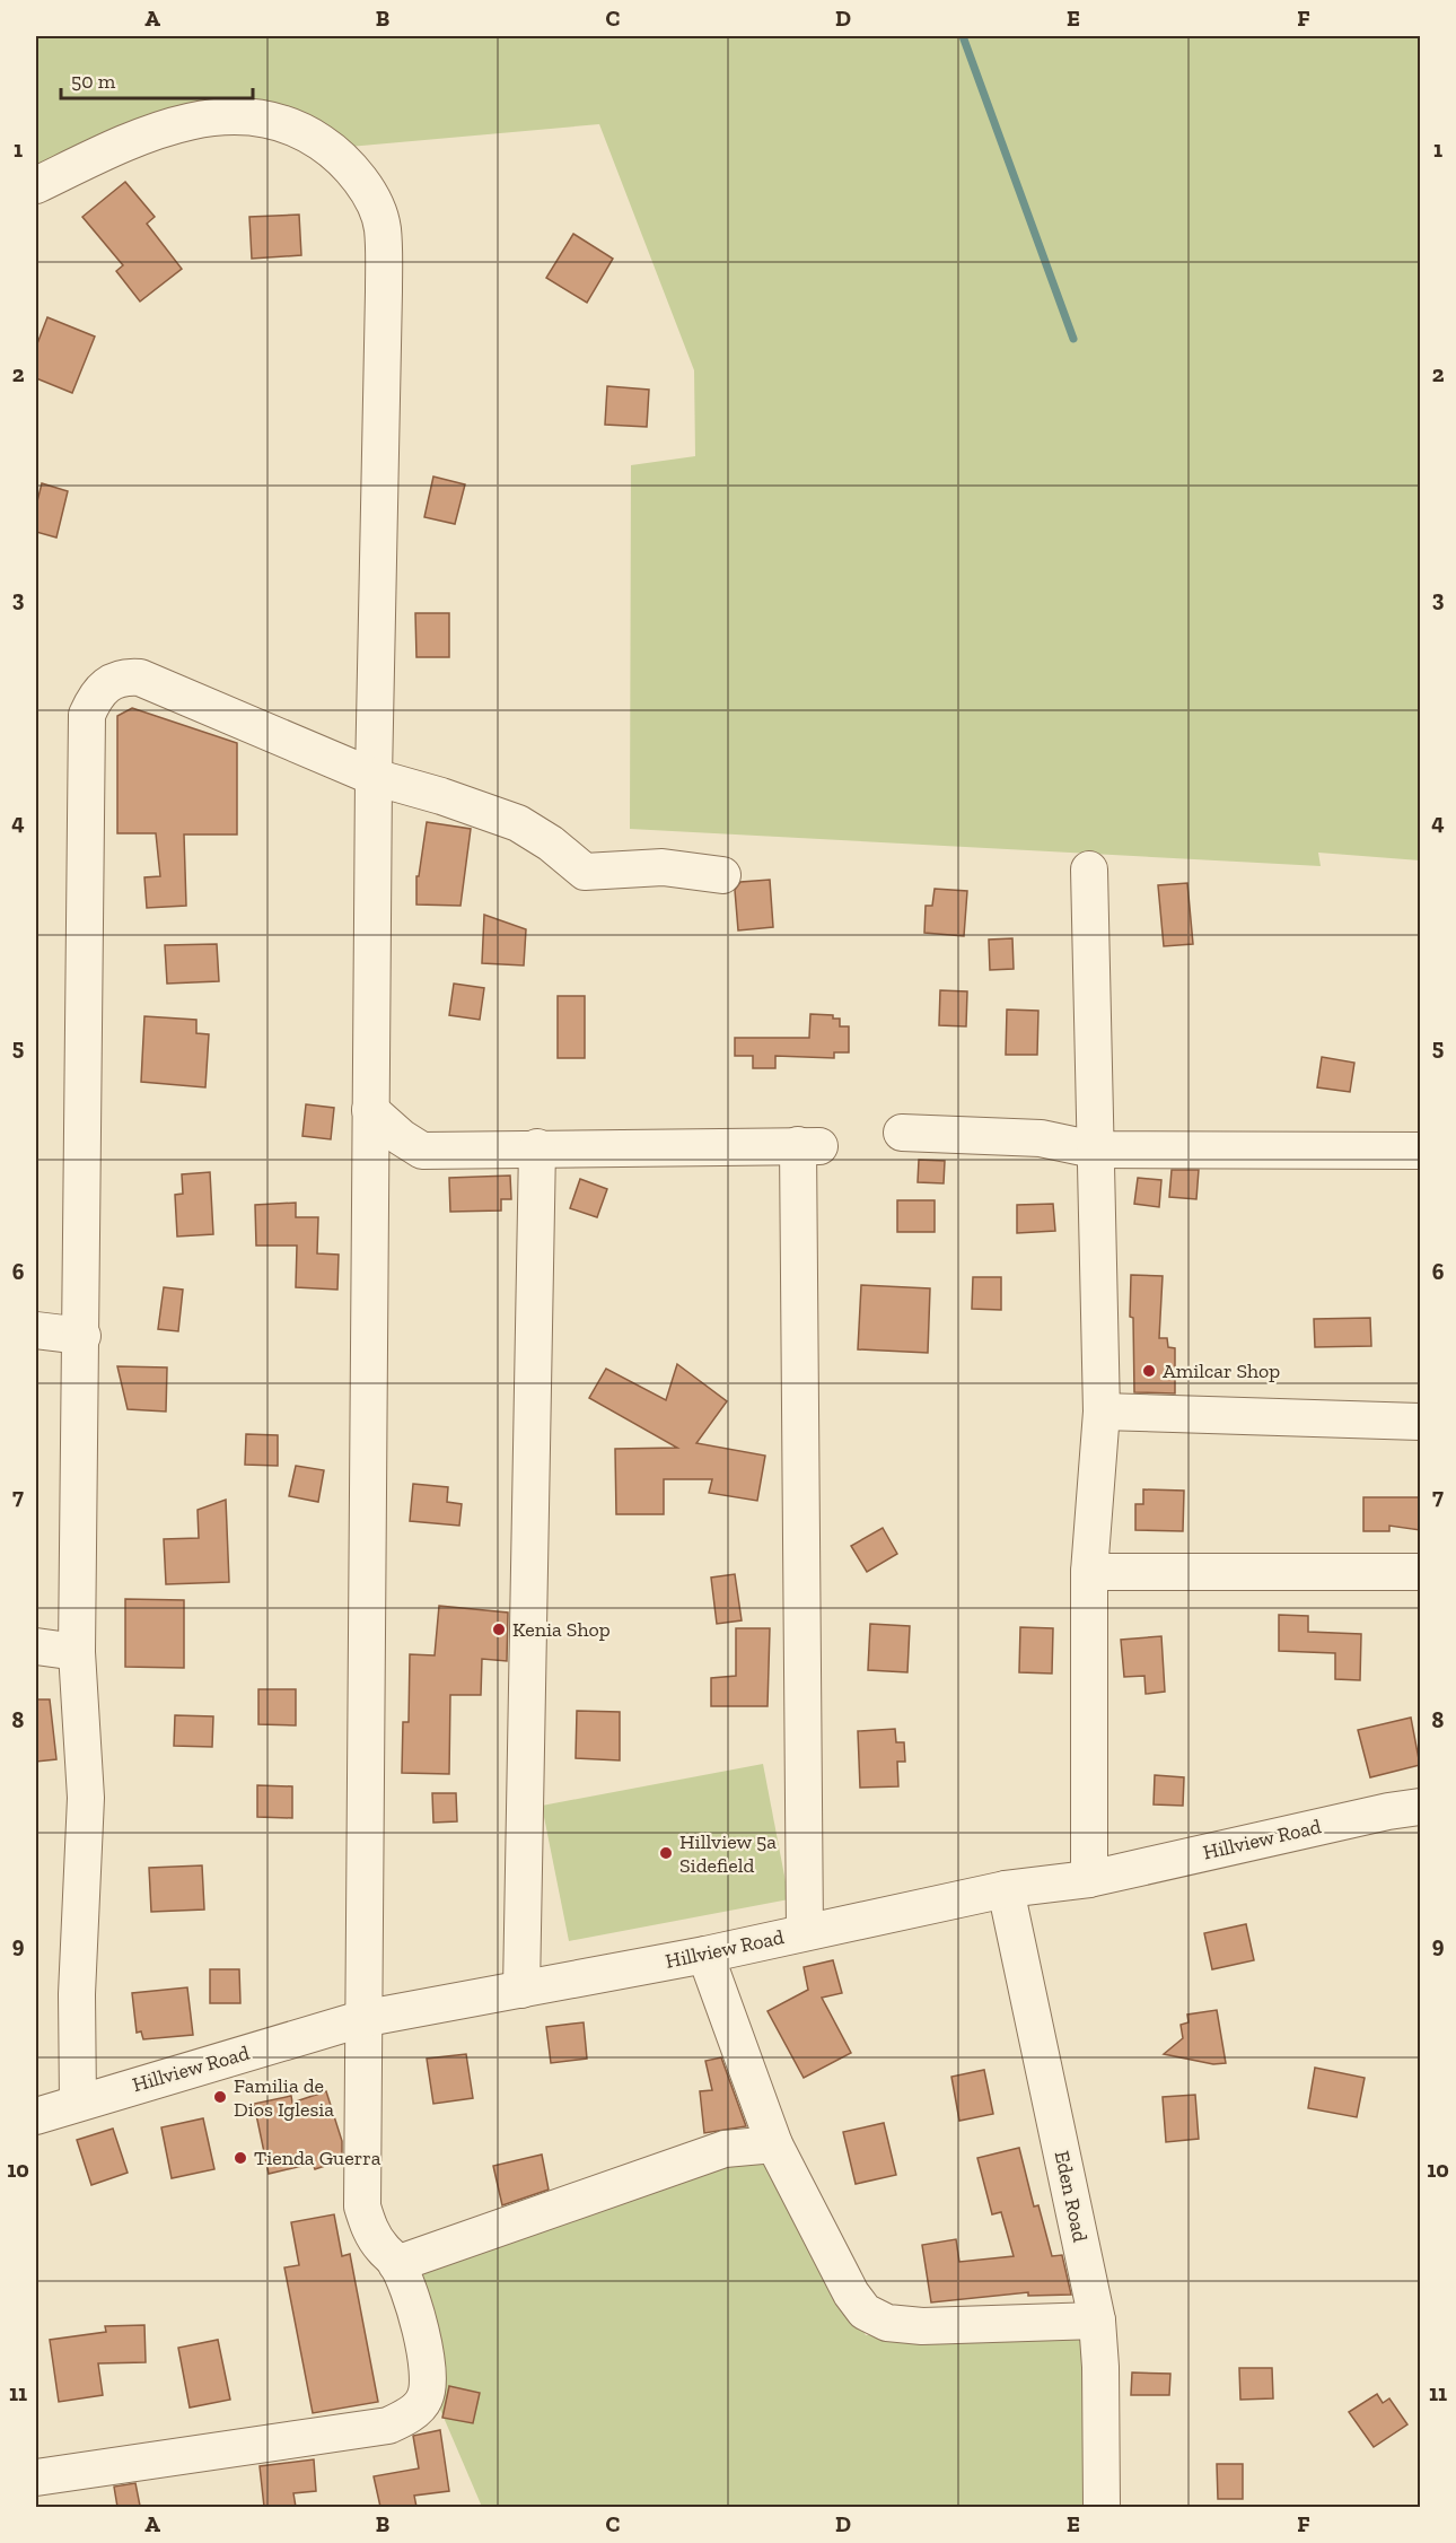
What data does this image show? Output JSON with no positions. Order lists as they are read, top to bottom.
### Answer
{
  "streets": {
    "street": ["Hillview Road", "Eden Road"]
  },
  "crossings": [
    ["Hillview Road", "Eden Road"]
  ],
  "places": [
    "Amilcar Shop",
    "Kenia Shop",
    "Hillview 5a Sidefield",
    "Familia de Dios Iglesia",
    "Tienda Guerra"
  ],
  "scale_bar": "50 m",
  "grid": {
    "columns": [
      "A",
      "B",
      "C",
      "D",
      "E",
      "F"
    ],
    "rows": [
      "1",
      "2",
      "3",
      "4",
      "5",
      "6",
      "7",
      "8",
      "9",
      "10",
      "11"
    ]
  }
}
